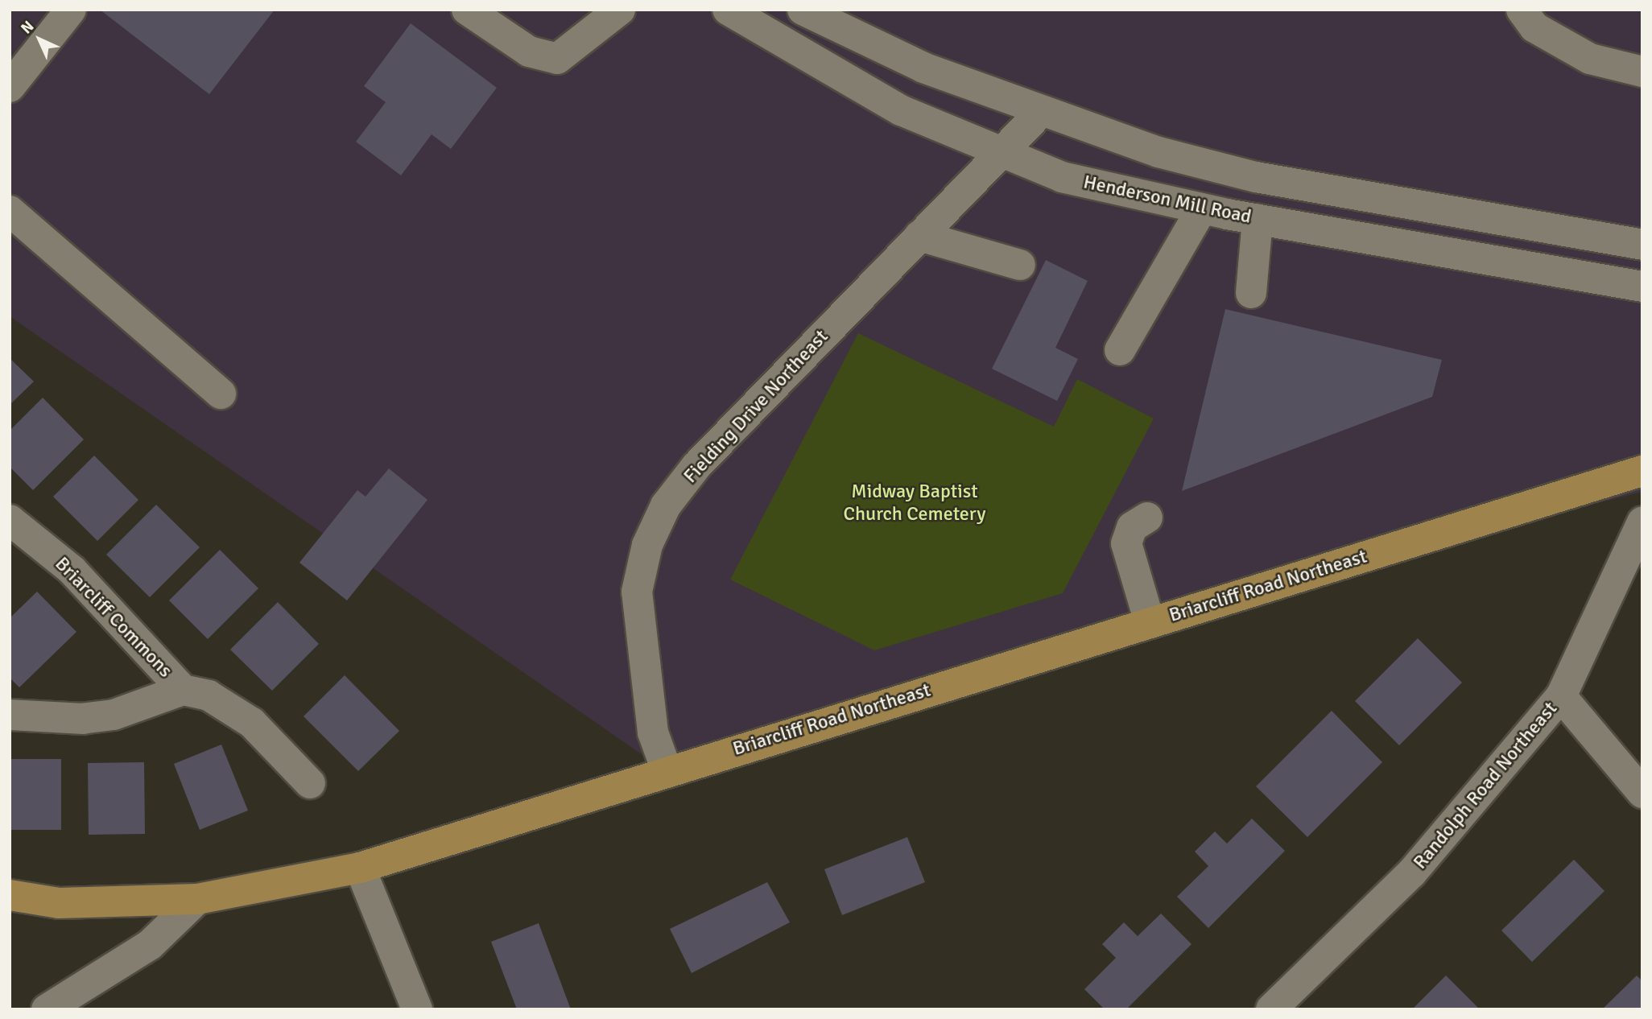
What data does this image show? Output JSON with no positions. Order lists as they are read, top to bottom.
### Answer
{
  "streets": {
    "main road": ["Briarcliff Road Northeast"],
    "street": [
      "Henderson Mill Road",
      "Fielding Drive Northeast",
      "Briarcliff Commons",
      "Randolph Road Northeast"
    ]
  },
  "crossings": [
    ["Henderson Mill Road", "Fielding Drive Northeast"],
    ["Fielding Drive Northeast", "Briarcliff Road Northeast"]
  ],
  "parks": ["Midway Baptist Church Cemetery"],
  "north": "top left"
}
